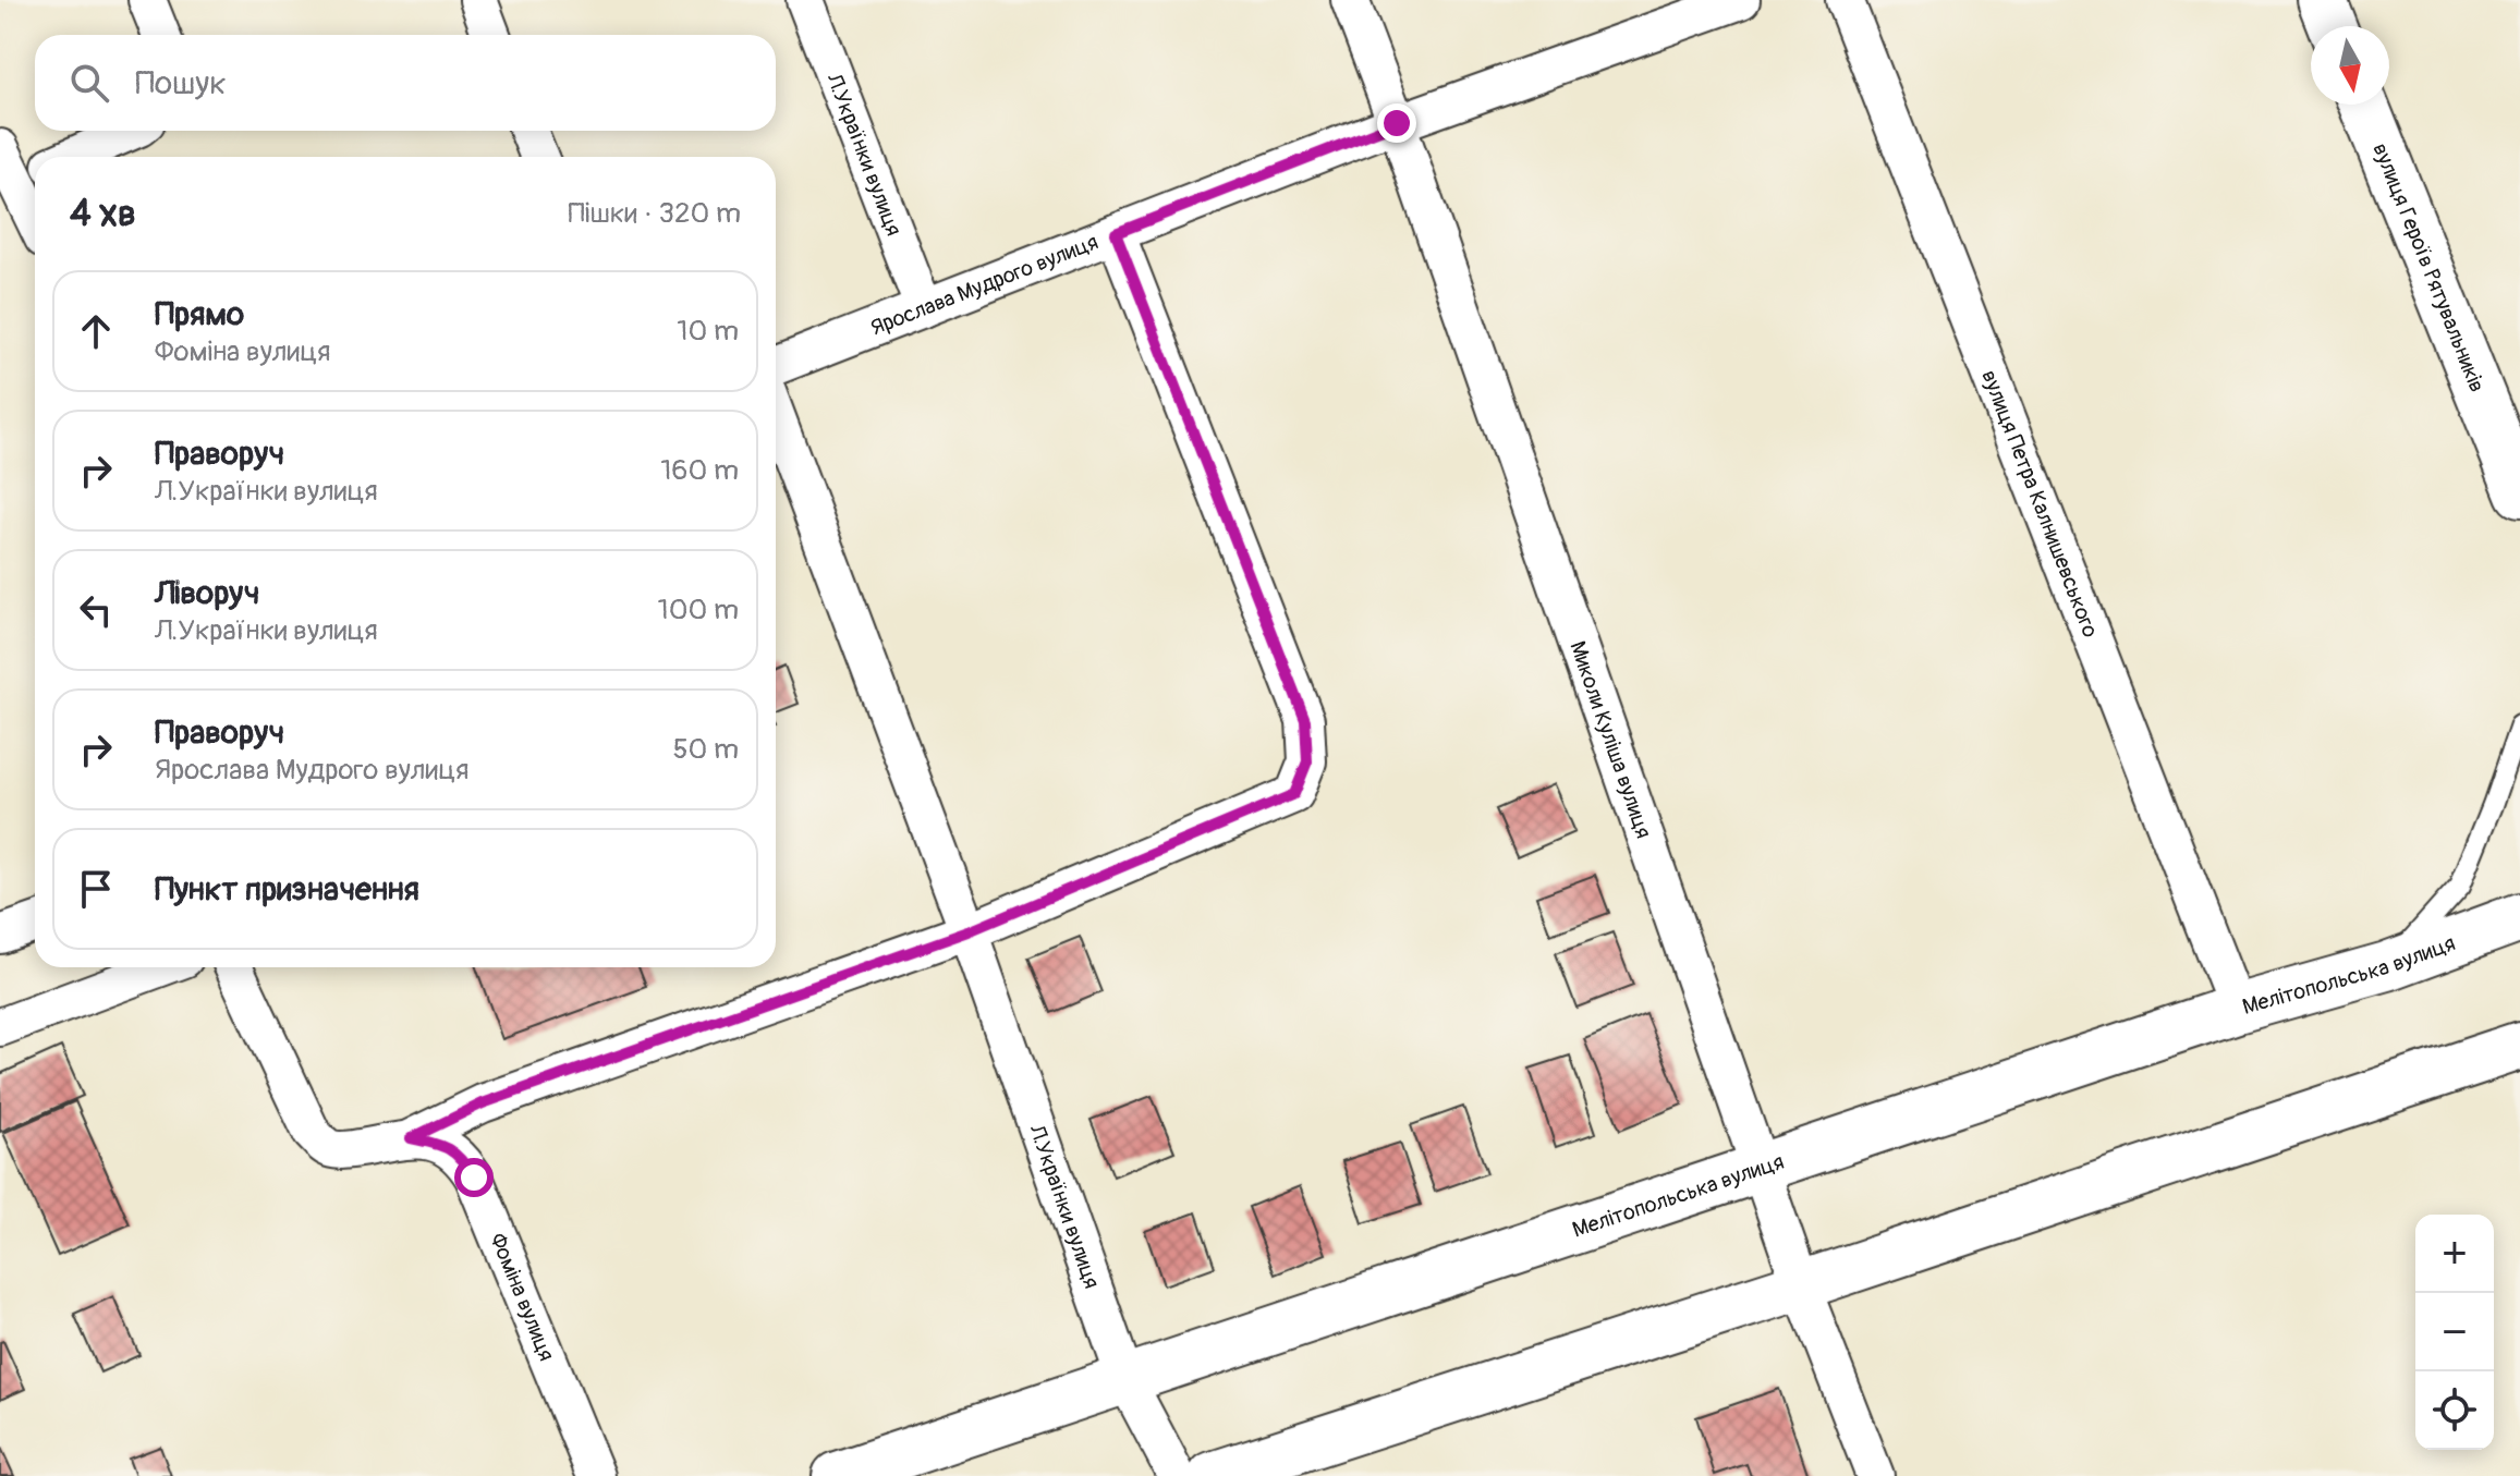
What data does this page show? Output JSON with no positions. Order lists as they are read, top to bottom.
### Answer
{
  "streets": {
    "street": [
      "Л.Українки вулиця",
      "вулиця Героїв Рятувальників",
      "Ярослава Мудрого вулиця",
      "вулиця Петра Калнишевського",
      "Миколи Куліша вулиця",
      "Мелітопольська вулиця",
      "Фоміна вулиця"
    ]
  },
  "crossings": [
    ["Л.Українки вулиця", "Ярослава Мудрого вулиця"],
    ["Л.Українки вулиця", "Мелітопольська вулиця"],
    ["Ярослава Мудрого вулиця", "Миколи Куліша вулиця"],
    ["вулиця Петра Калнишевського", "Мелітопольська вулиця"],
    ["Миколи Куліша вулиця", "Мелітопольська вулиця"]
  ],
  "north": "bottom",
  "page": {
    "search": "Пошук",
    "heading": ["4 хв", "Пішки · 320 m"],
    "list": [
      ["Прямо", "Фоміна вулиця", "10 m"],
      ["Праворуч", "Л.Українки вулиця", "160 m"],
      ["Ліворуч", "Л.Українки вулиця", "100 m"],
      ["Праворуч", "Ярослава Мудрого вулиця", "50 m"],
      "Пункт призначення"
    ],
    "map_buttons": ["+", "−"]
  }
}
